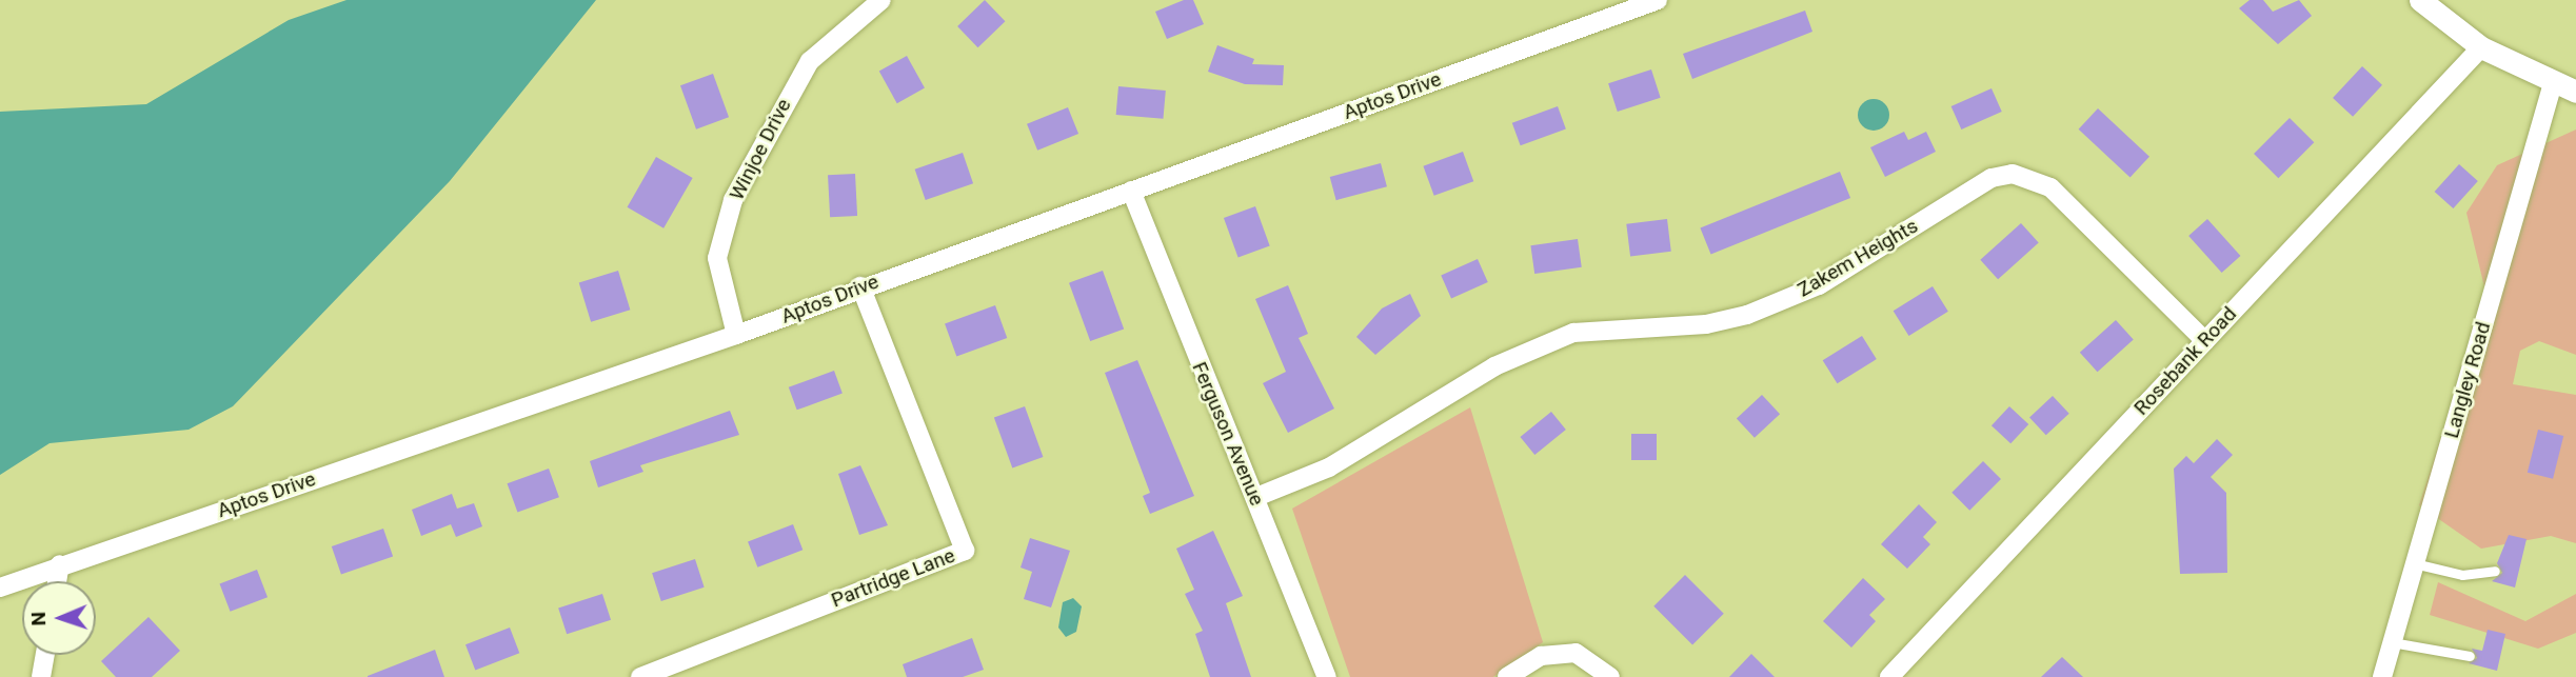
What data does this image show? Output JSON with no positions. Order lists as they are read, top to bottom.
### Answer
{
  "streets": {
    "street": [
      "Aptos Drive",
      "Winjoe Drive",
      "Zakem Heights",
      "Rosebank Road",
      "Langley Road",
      "Ferguson Avenue",
      "Partridge Lane"
    ]
  },
  "crossings": [
    ["Aptos Drive", "Winjoe Drive"],
    ["Aptos Drive", "Ferguson Avenue"],
    ["Aptos Drive", "Partridge Lane"],
    ["Zakem Heights", "Rosebank Road"],
    ["Zakem Heights", "Ferguson Avenue"]
  ],
  "north": "left"
}
